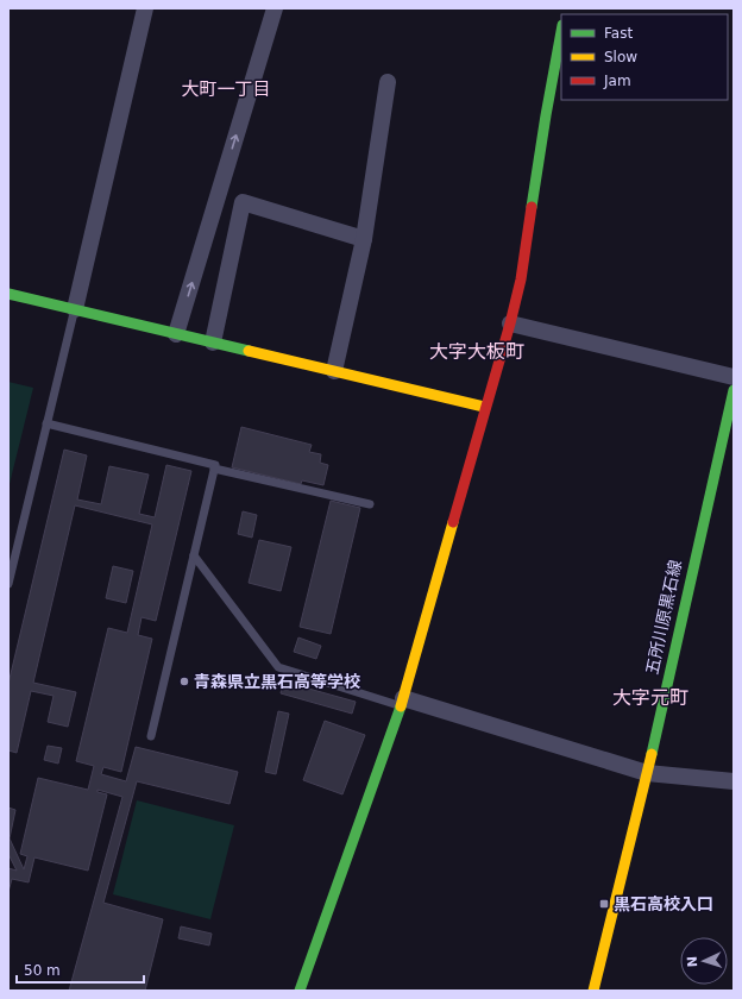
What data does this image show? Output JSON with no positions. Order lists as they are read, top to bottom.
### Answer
{
  "streets": {
    "street": ["五所川原黒石線"]
  },
  "districts": ["大町一丁目", "大字大板町", "大字元町"],
  "places": {
    "other": ["青森県立黒石高等学校"],
    "transit": ["黒石高校入口"]
  },
  "legend": ["Fast", "Slow", "Jam"],
  "scale_bar": "50 m",
  "north": "left"
}
